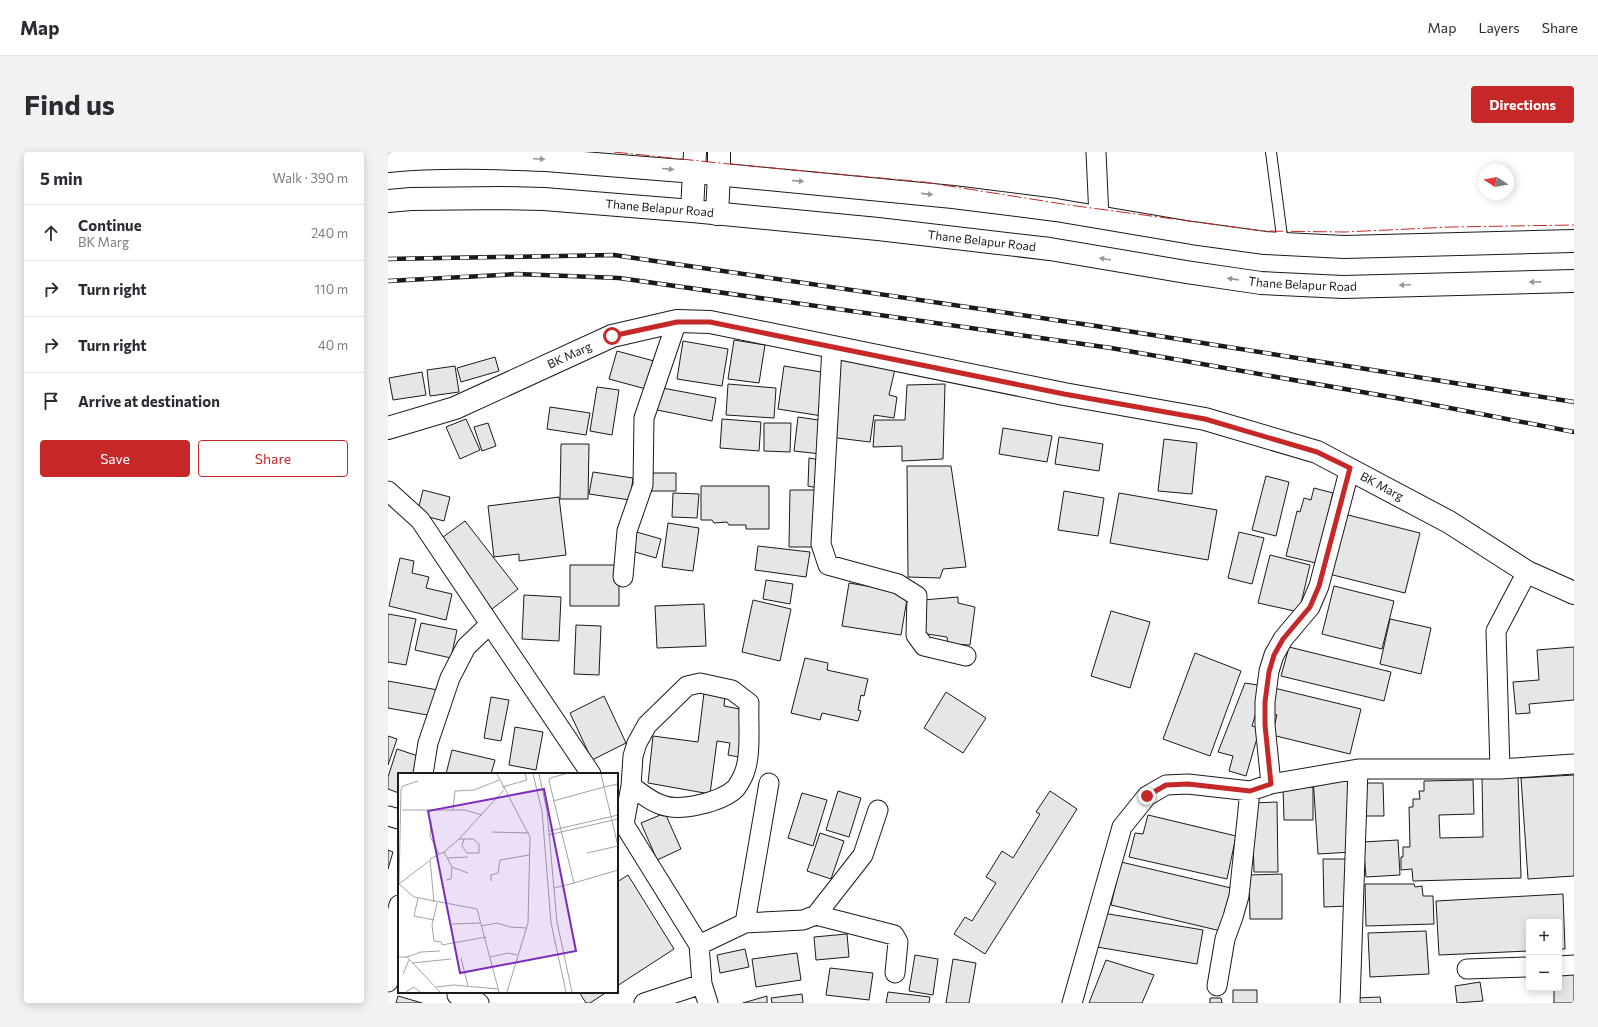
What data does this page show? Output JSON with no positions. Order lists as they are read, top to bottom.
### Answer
{
  "streets": {
    "main road": ["Thane Belapur Road", "BK Marg"]
  },
  "north": "left",
  "page": {
    "header": "Map",
    "nav": ["Map", "Layers", "Share"],
    "buttons": [
      "Directions",
      ["Save", "Share"]
    ],
    "title": "Find us",
    "heading": ["5 min", "Walk · 390 m"],
    "list": [
      ["Continue", "BK Marg", "240 m"],
      ["Turn right", "110 m"],
      ["Turn right", "40 m"],
      "Arrive at destination"
    ],
    "map_buttons": ["+", "−"]
  }
}
